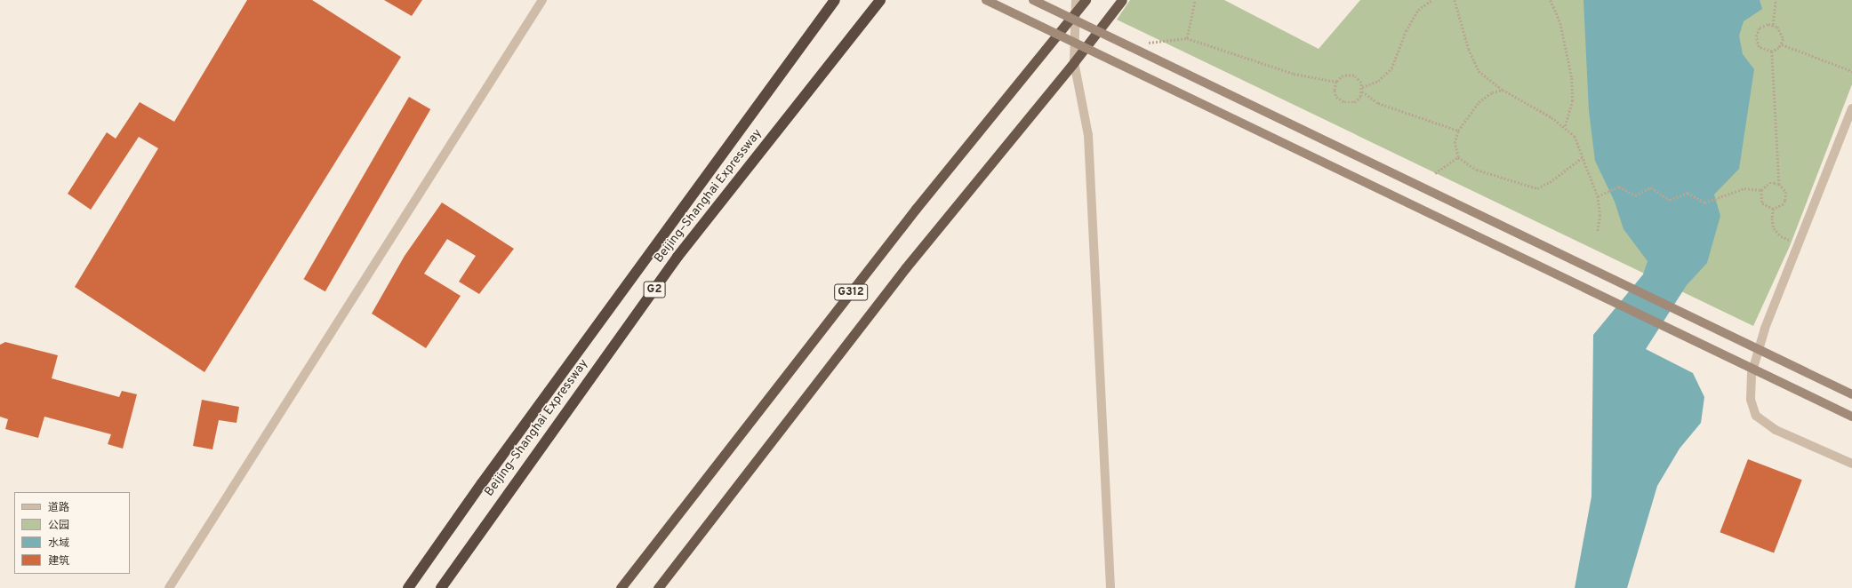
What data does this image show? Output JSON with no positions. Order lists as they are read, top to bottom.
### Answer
{
  "streets": {
    "highway": ["Beijing–Shanghai Expressway", "G2", "G312"]
  },
  "legend": [
    "道路",
    "公园",
    "水域",
    "建筑"
  ]
}
